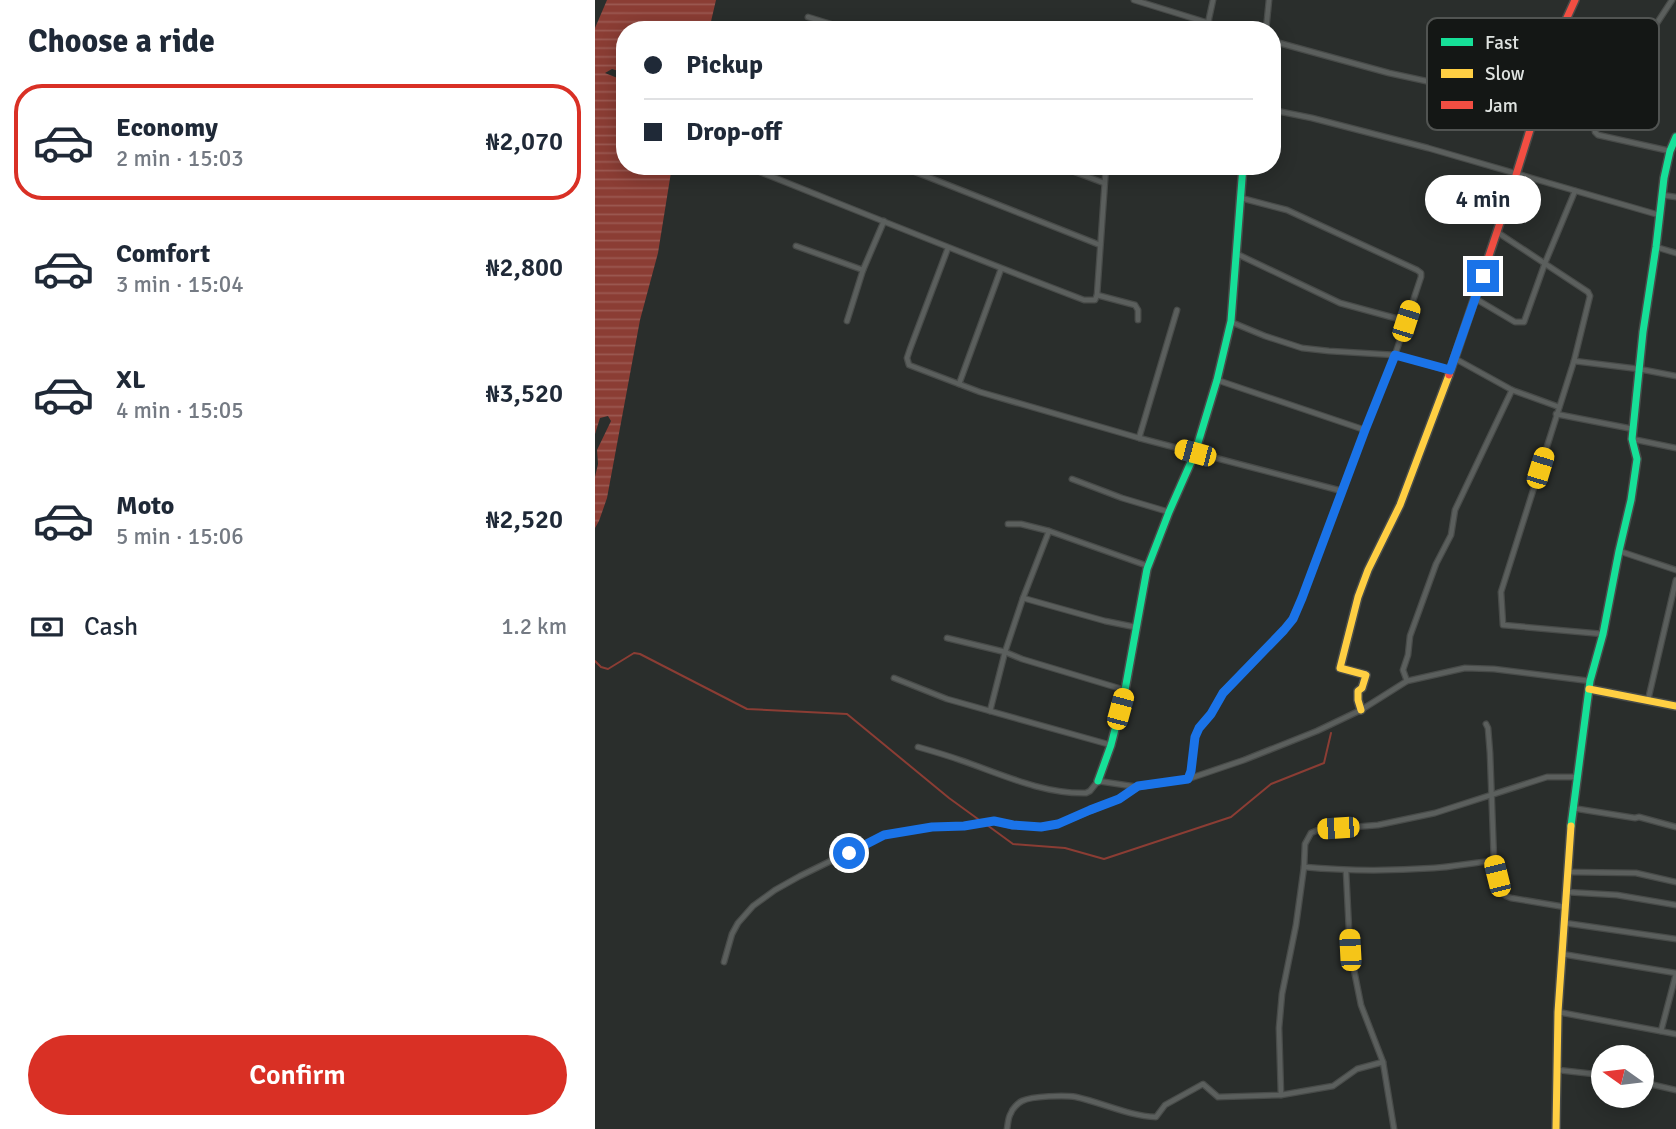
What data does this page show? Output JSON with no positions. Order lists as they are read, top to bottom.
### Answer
{
  "legend": ["Fast", "Slow", "Jam"],
  "north": "left",
  "page": {
    "heading": "Choose a ride",
    "banner": ["Pickup", "Drop-off"],
    "list": [
      {
        "name": "Economy",
        "note": "2 min · 15:03",
        "value": "₦2,070"
      },
      {
        "name": "Comfort",
        "note": "3 min · 15:04",
        "value": "₦2,800"
      },
      {
        "name": "XL",
        "note": "4 min · 15:05",
        "value": "₦3,520"
      },
      {
        "name": "Moto",
        "note": "5 min · 15:06",
        "value": "₦2,520"
      }
    ],
    "bubble": "4 min",
    "pay": ["Cash", "1.2 km"],
    "buttons": "Confirm"
  }
}
